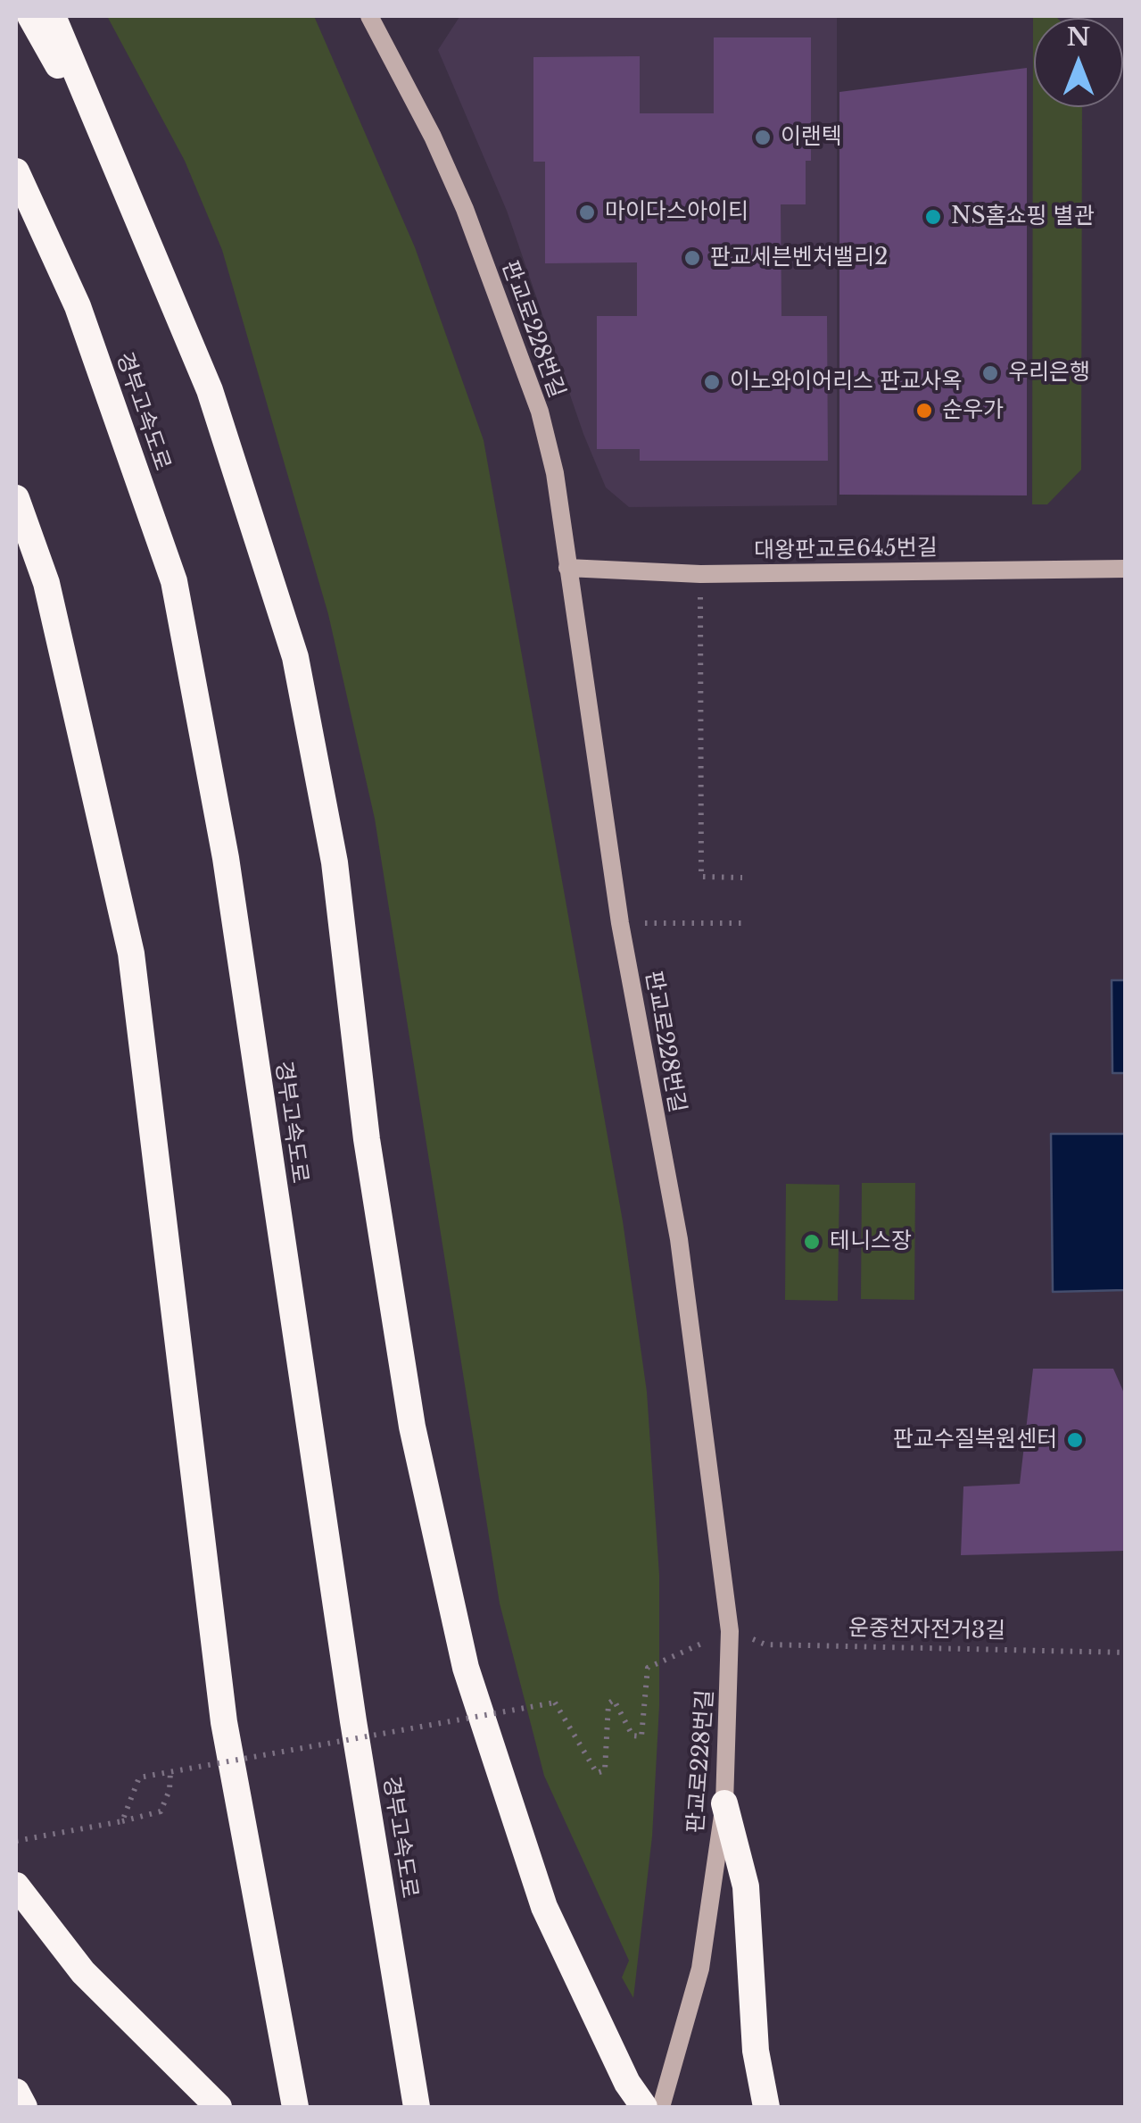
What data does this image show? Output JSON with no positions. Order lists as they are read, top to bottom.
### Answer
{
  "streets": {
    "highway": ["경부고속도로"],
    "street": ["판교로228번길", "대왕판교로645번길"],
    "path": ["운중천자전거3길"]
  },
  "crossings": [
    ["판교로228번길", "대왕판교로645번길"],
    ["판교로228번길", "운중천자전거3길"]
  ],
  "places": [
    "이랜텍",
    "마이다스아이티",
    "NS홈쇼핑 별관",
    "판교세븐벤처밸리2",
    "우리은행",
    "이노와이어리스 판교사옥",
    "순우가",
    "테니스장",
    "판교수질복원센터"
  ],
  "north": "top"
}
